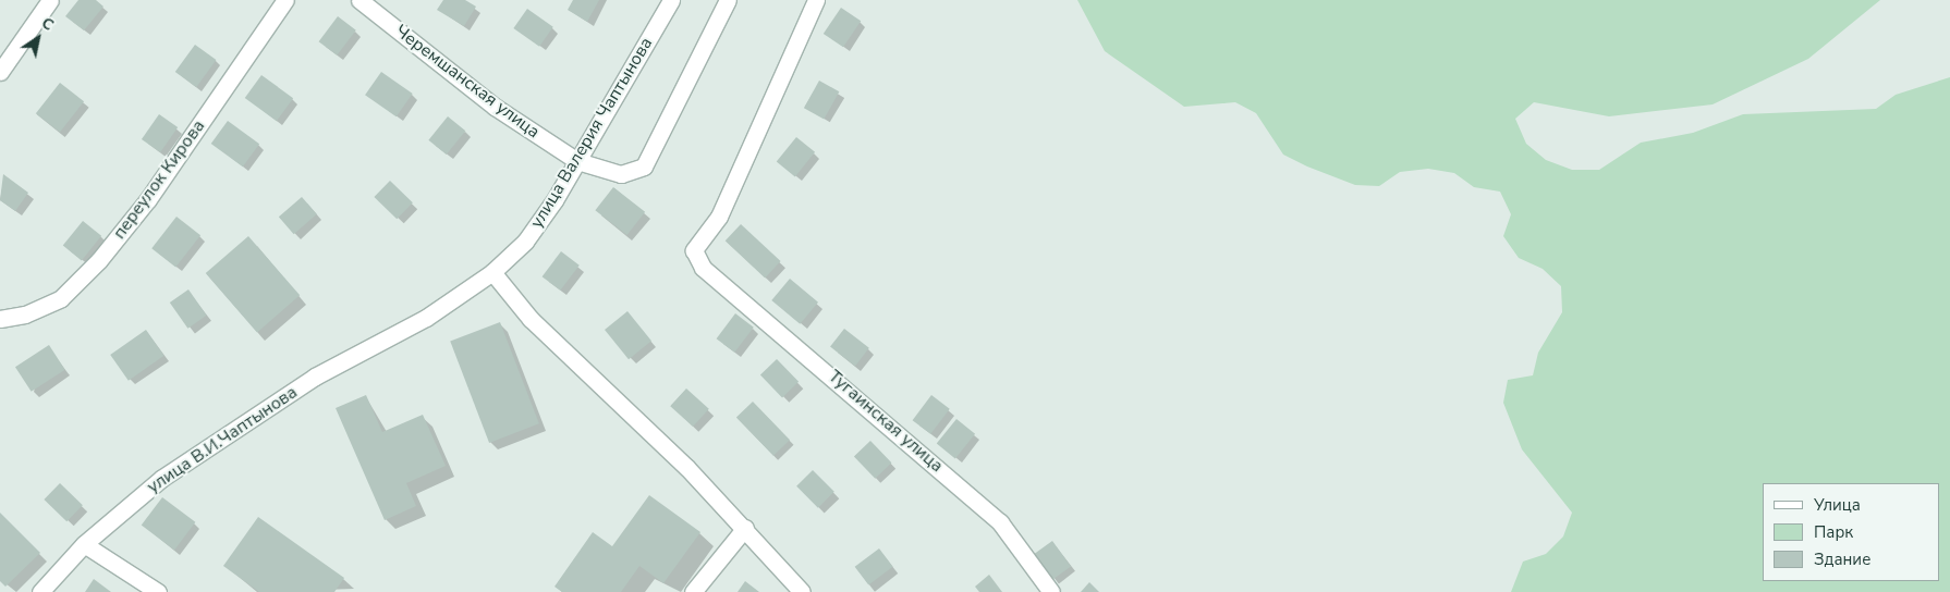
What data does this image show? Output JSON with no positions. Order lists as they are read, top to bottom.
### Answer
{
  "streets": {
    "street": [
      "Черемшанская улица",
      "улица Валерия Чаптынова",
      "переулок Кирова",
      "Тугаинская улица",
      "улица В.И.Чаптынова"
    ]
  },
  "crossings": [
    ["Черемшанская улица", "улица Валерия Чаптынова"],
    ["улица Валерия Чаптынова", "улица В.И.Чаптынова"]
  ],
  "legend": ["Улица", "Парк", "Здание"],
  "north": "top right"
}
